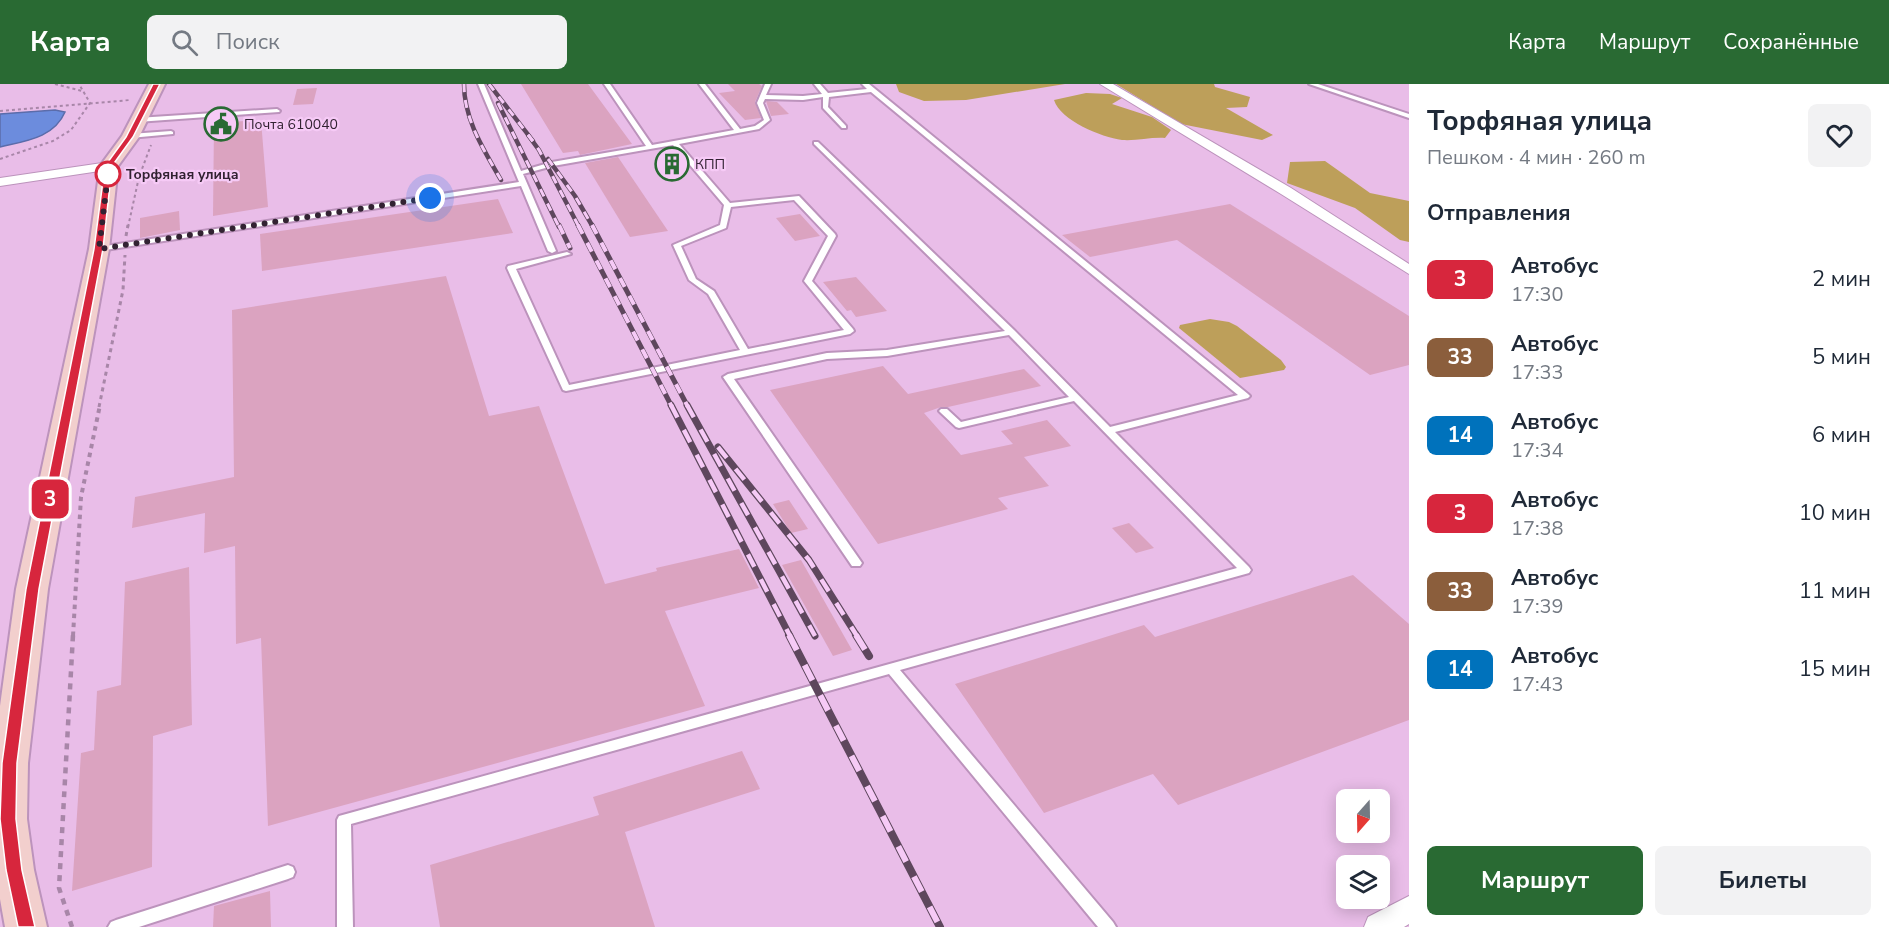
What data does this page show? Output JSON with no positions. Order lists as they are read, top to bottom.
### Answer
{
  "places": {
    "public building": ["Почта 610040"],
    "building": ["КПП"],
    "other": ["Торфяная улица"]
  },
  "lines": ["bus line 3"],
  "north": "bottom",
  "page": {
    "header": "Карта",
    "search": "Поиск",
    "nav": ["Карта", "Маршрут", "Сохранённые"],
    "on_map": "3",
    "heading": [
      ["Торфяная улица", "Пешком · 4 мин · 260 m"],
      "Отправления"
    ],
    "list": [
      {
        "mark": "3",
        "name": "Автобус",
        "note": "17:30",
        "value": "2 мин"
      },
      {
        "mark": "33",
        "name": "Автобус",
        "note": "17:33",
        "value": "5 мин"
      },
      {
        "mark": "14",
        "name": "Автобус",
        "note": "17:34",
        "value": "6 мин"
      },
      {
        "mark": "3",
        "name": "Автобус",
        "note": "17:38",
        "value": "10 мин"
      },
      {
        "mark": "33",
        "name": "Автобус",
        "note": "17:39",
        "value": "11 мин"
      },
      {
        "mark": "14",
        "name": "Автобус",
        "note": "17:43",
        "value": "15 мин"
      }
    ],
    "buttons": ["Маршрут", "Билеты"]
  }
}
